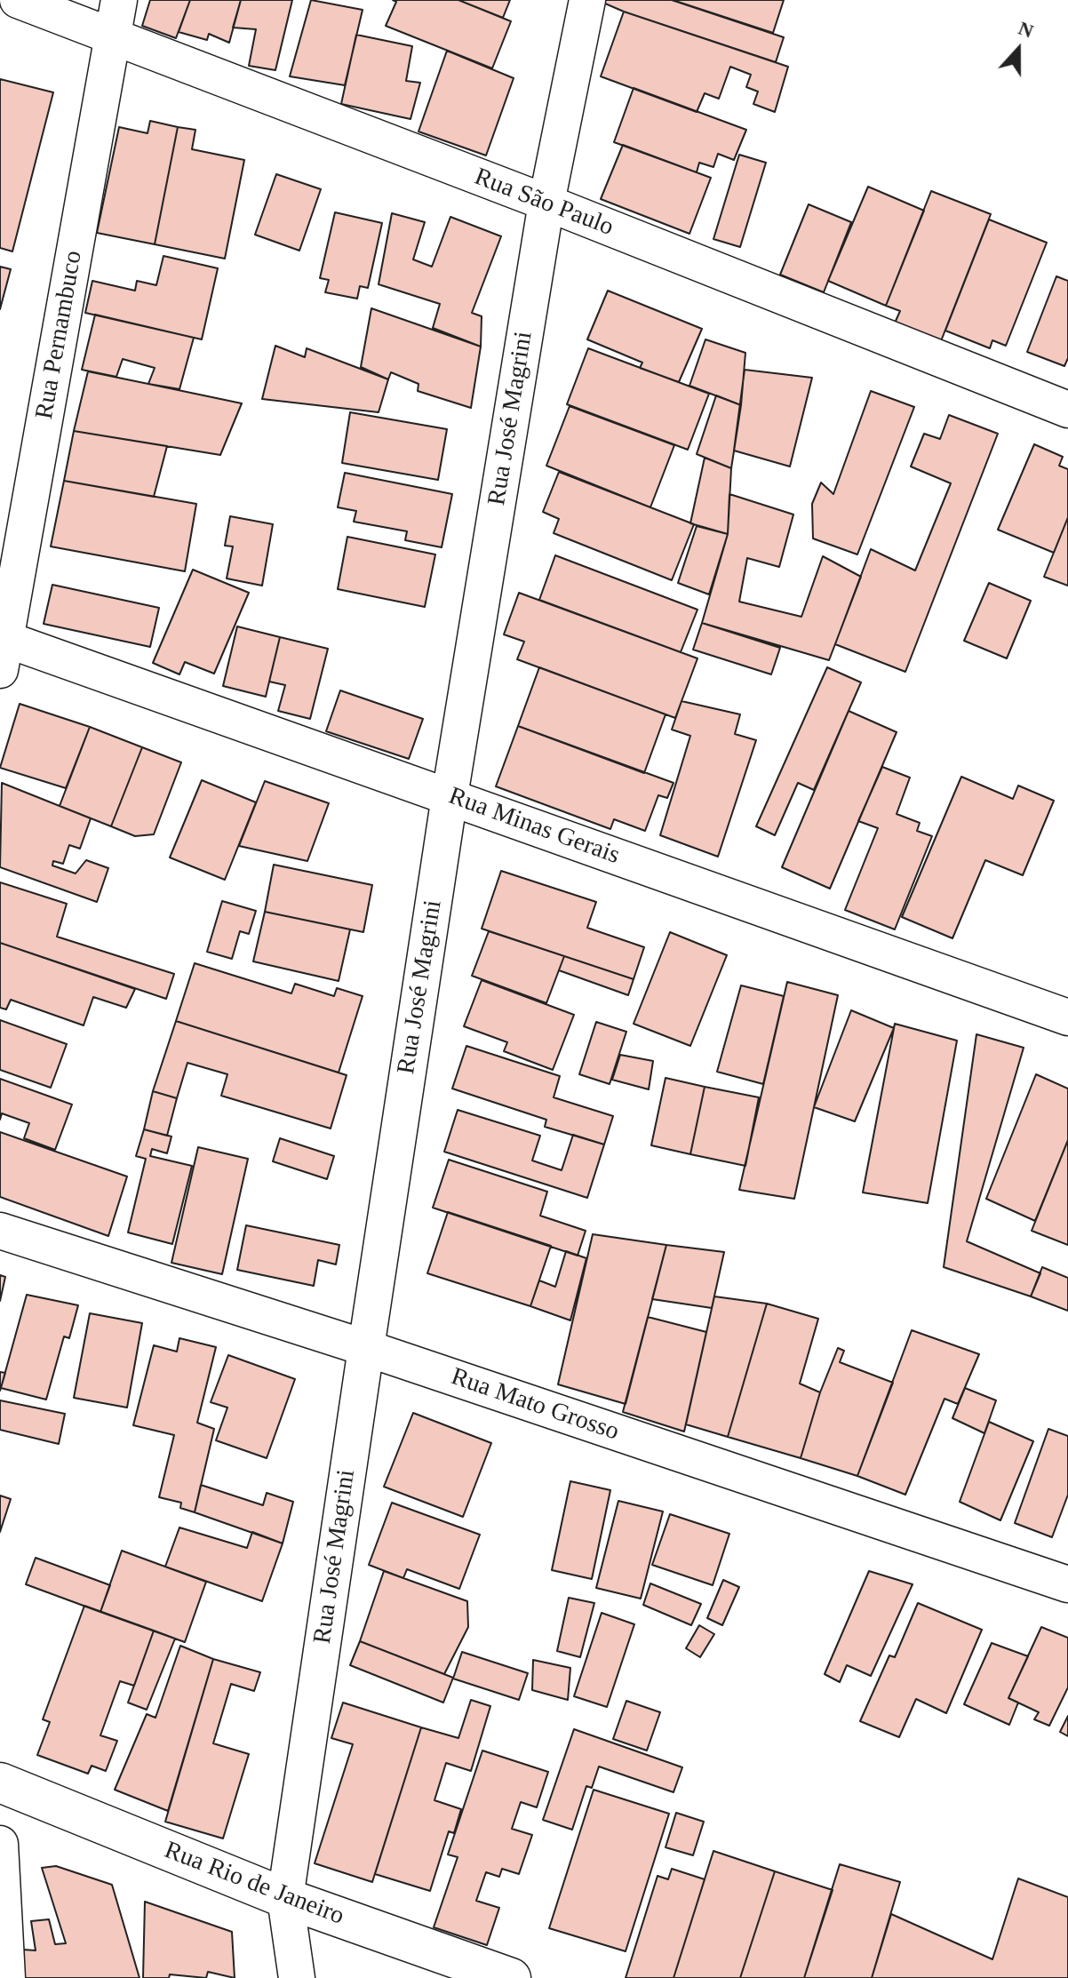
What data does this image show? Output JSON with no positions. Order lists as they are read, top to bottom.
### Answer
{
  "streets": {
    "street": [
      "Rua São Paulo",
      "Rua Pernambuco",
      "Rua José Magrini",
      "Rua Minas Gerais",
      "Rua Mato Grosso",
      "Rua Rio de Janeiro"
    ]
  },
  "crossings": [
    ["Rua São Paulo", "Rua Pernambuco"],
    ["Rua São Paulo", "Rua José Magrini"],
    ["Rua Pernambuco", "Rua Minas Gerais"],
    ["Rua José Magrini", "Rua Minas Gerais"],
    ["Rua José Magrini", "Rua Mato Grosso"],
    ["Rua José Magrini", "Rua Rio de Janeiro"]
  ],
  "north": "top"
}
